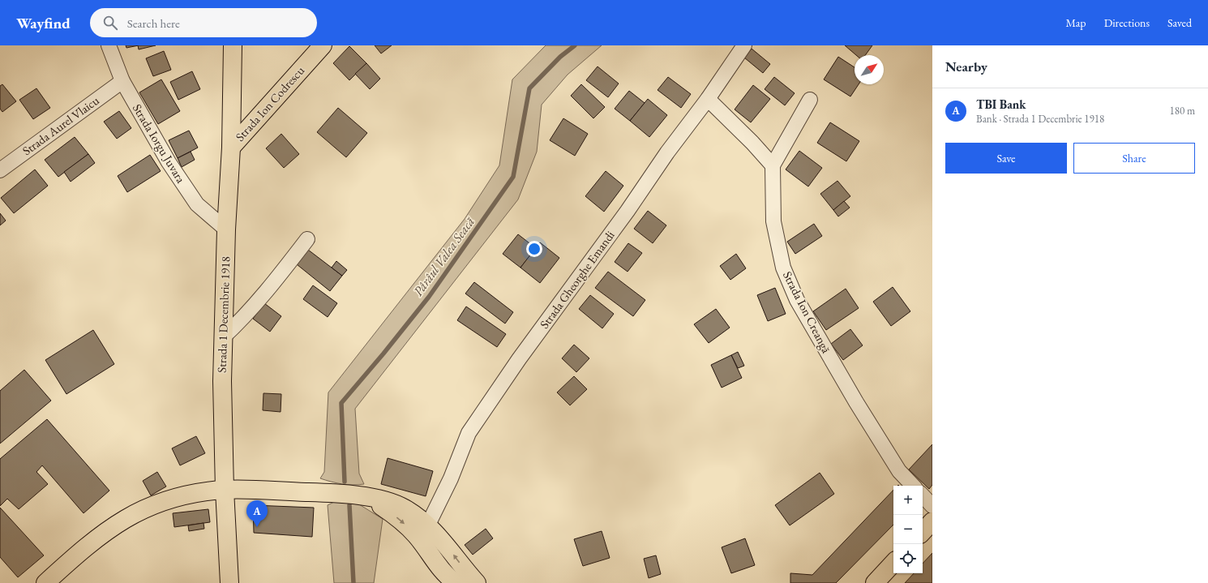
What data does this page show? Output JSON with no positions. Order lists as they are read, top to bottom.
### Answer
{
  "streets": {
    "main road": ["Strada Ion Codrescu", "Strada 1 Decembrie 1918"],
    "street": [
      "Strada Aurel Vlaicu",
      "Strada Iorgu Juvara",
      "Strada Gheorghe Emandi",
      "Strada Ion Creangă"
    ]
  },
  "crossings": [
    ["Strada Ion Codrescu", "Strada 1 Decembrie 1918"],
    ["Strada Aurel Vlaicu", "Strada Iorgu Juvara"],
    ["Strada Iorgu Juvara", "Strada 1 Decembrie 1918"]
  ],
  "water": ["Pârâul Valea Seacă"],
  "north": "top right",
  "page": {
    "header": "Wayfind",
    "search": "Search here",
    "nav": ["Map", "Directions", "Saved"],
    "heading": "Nearby",
    "list": [
      {
        "mark": "A",
        "name": "TBI Bank",
        "note": "Bank · Strada 1 Decembrie 1918",
        "value": "180 m"
      }
    ],
    "buttons": ["Save", "Share"],
    "map_buttons": ["+", "−"],
    "pins": "A"
  }
}
